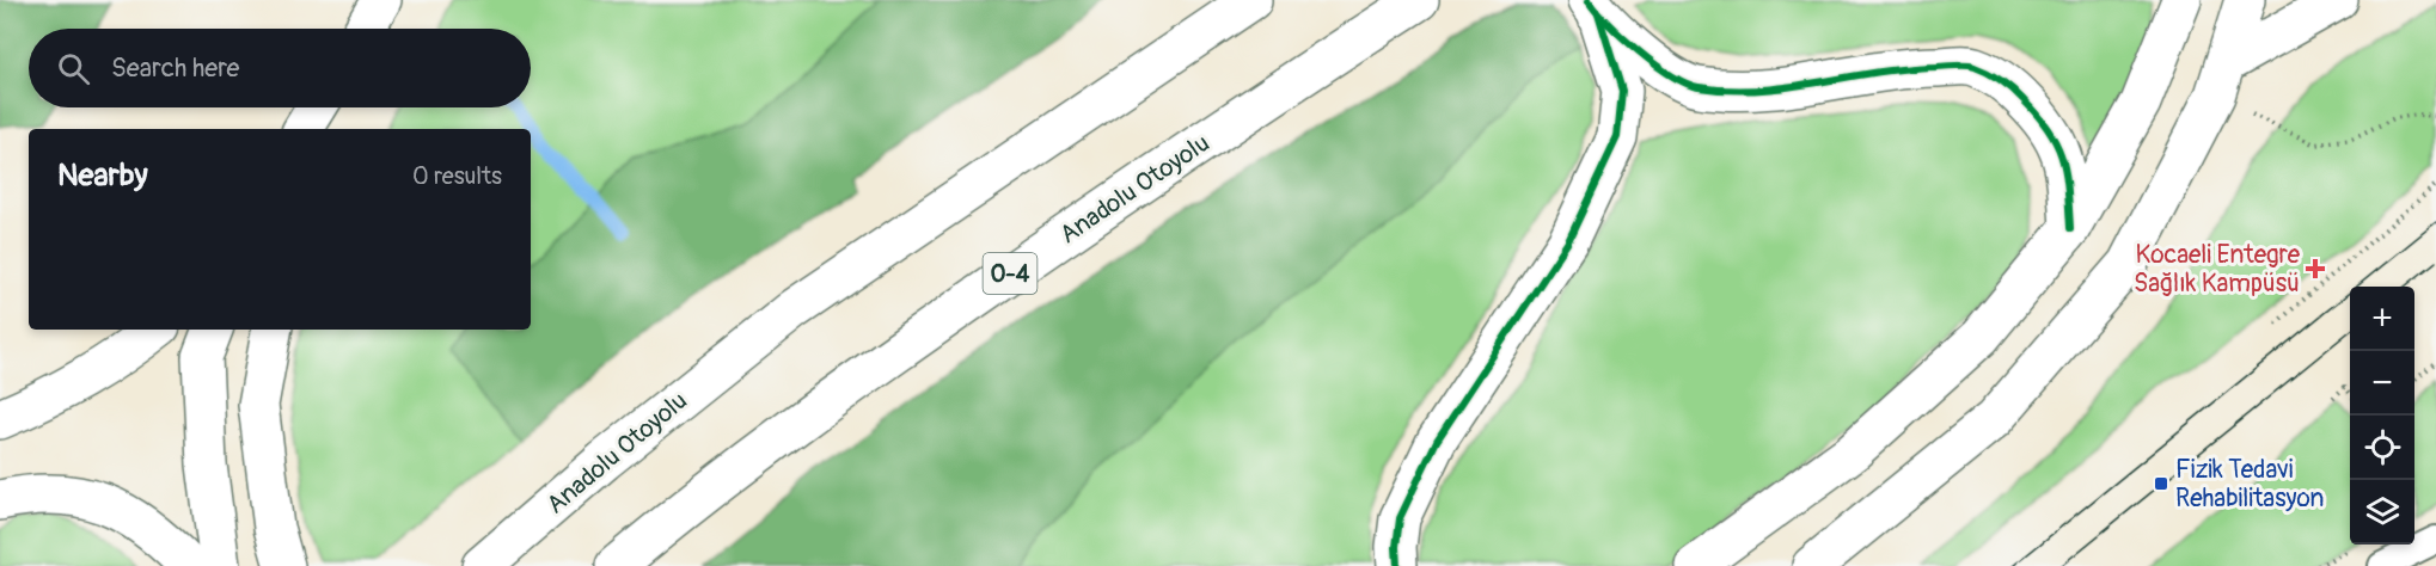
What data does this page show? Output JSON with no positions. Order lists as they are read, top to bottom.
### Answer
{
  "streets": {
    "main road": ["Anadolu Otoyolu", "O-4"]
  },
  "places": {
    "health": ["Kocaeli Entegre Sağlık Kampüsü"],
    "transit": ["Fizik Tedavi Rehabilitasyon"]
  },
  "page": {
    "search": "Search here",
    "heading": ["Nearby", "0 results"],
    "map_buttons": ["+", "−"]
  }
}
